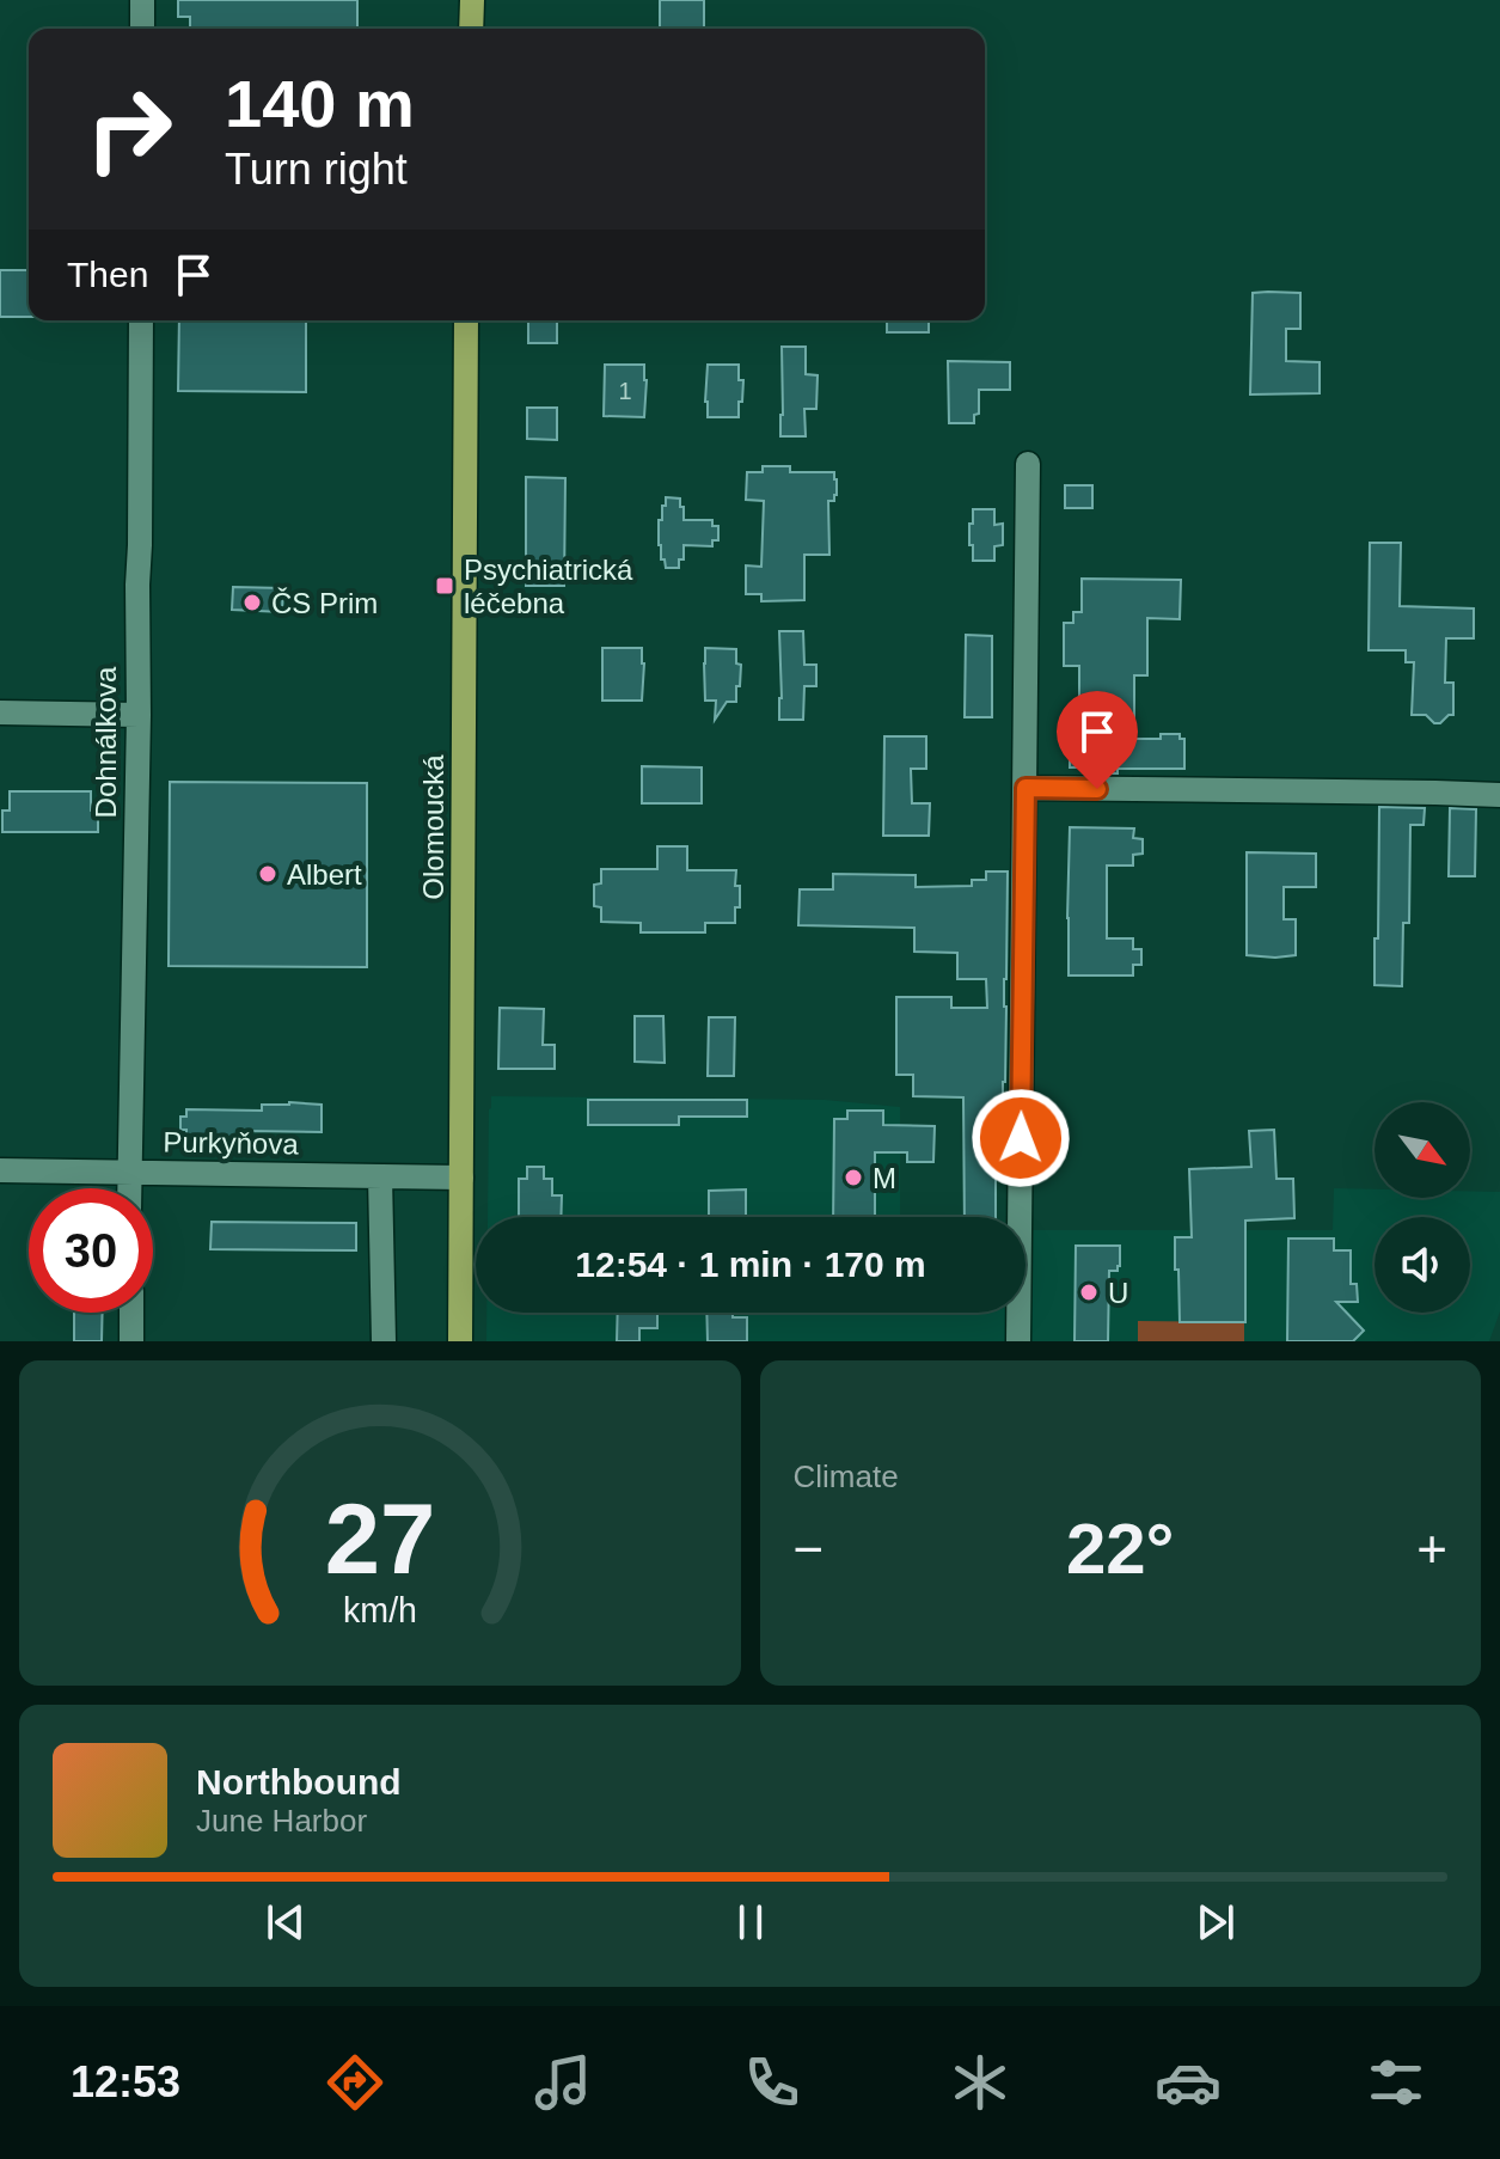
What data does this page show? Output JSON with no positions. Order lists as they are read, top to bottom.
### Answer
{
  "streets": {
    "main road": ["Olomoucká"],
    "street": ["Dohnálkova", "Purkyňova"]
  },
  "crossings": [
    ["Dohnálkova", "Purkyňova"],
    ["Olomoucká", "Purkyňova"]
  ],
  "places": {
    "transit": ["Psychiatrická léčebna"],
    "other": [
      "ČS Prim",
      "Albert",
      "M",
      "U"
    ]
  },
  "house_numbers": ["1"],
  "north": "bottom right",
  "page": {
    "turn": ["140 m", "Turn right"],
    "then": "Then",
    "limit": "30",
    "trip": "12:54 · 1 min · 170 m",
    "tile": "Climate",
    "heat": ["−", "22°", "+"],
    "song": ["Northbound", "June Harbor"],
    "tabs": "12:53",
    "gauge": ["27", "km/h"]
  }
}
